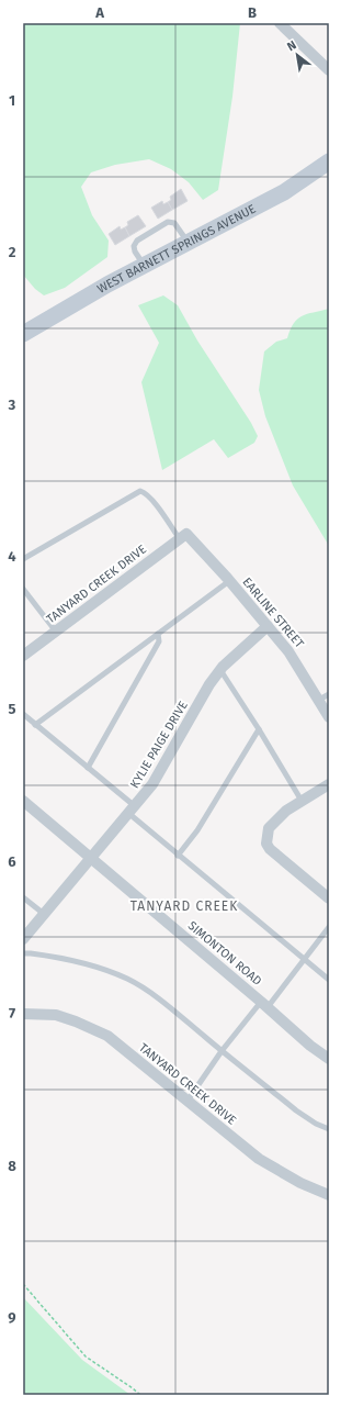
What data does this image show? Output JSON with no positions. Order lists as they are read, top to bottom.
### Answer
{
  "streets": {
    "street": [
      "WEST BARNETT SPRINGS AVENUE",
      "TANYARD CREEK DRIVE",
      "EARLINE STREET",
      "KYLIE PAIGE DRIVE",
      "SIMONTON ROAD"
    ]
  },
  "crossings": [
    ["TANYARD CREEK DRIVE", "EARLINE STREET"],
    ["EARLINE STREET", "KYLIE PAIGE DRIVE"],
    ["KYLIE PAIGE DRIVE", "SIMONTON ROAD"]
  ],
  "districts": ["TANYARD CREEK"],
  "north": "top left",
  "grid": {
    "columns": ["A", "B"],
    "rows": [
      "1",
      "2",
      "3",
      "4",
      "5",
      "6",
      "7",
      "8",
      "9"
    ]
  }
}
